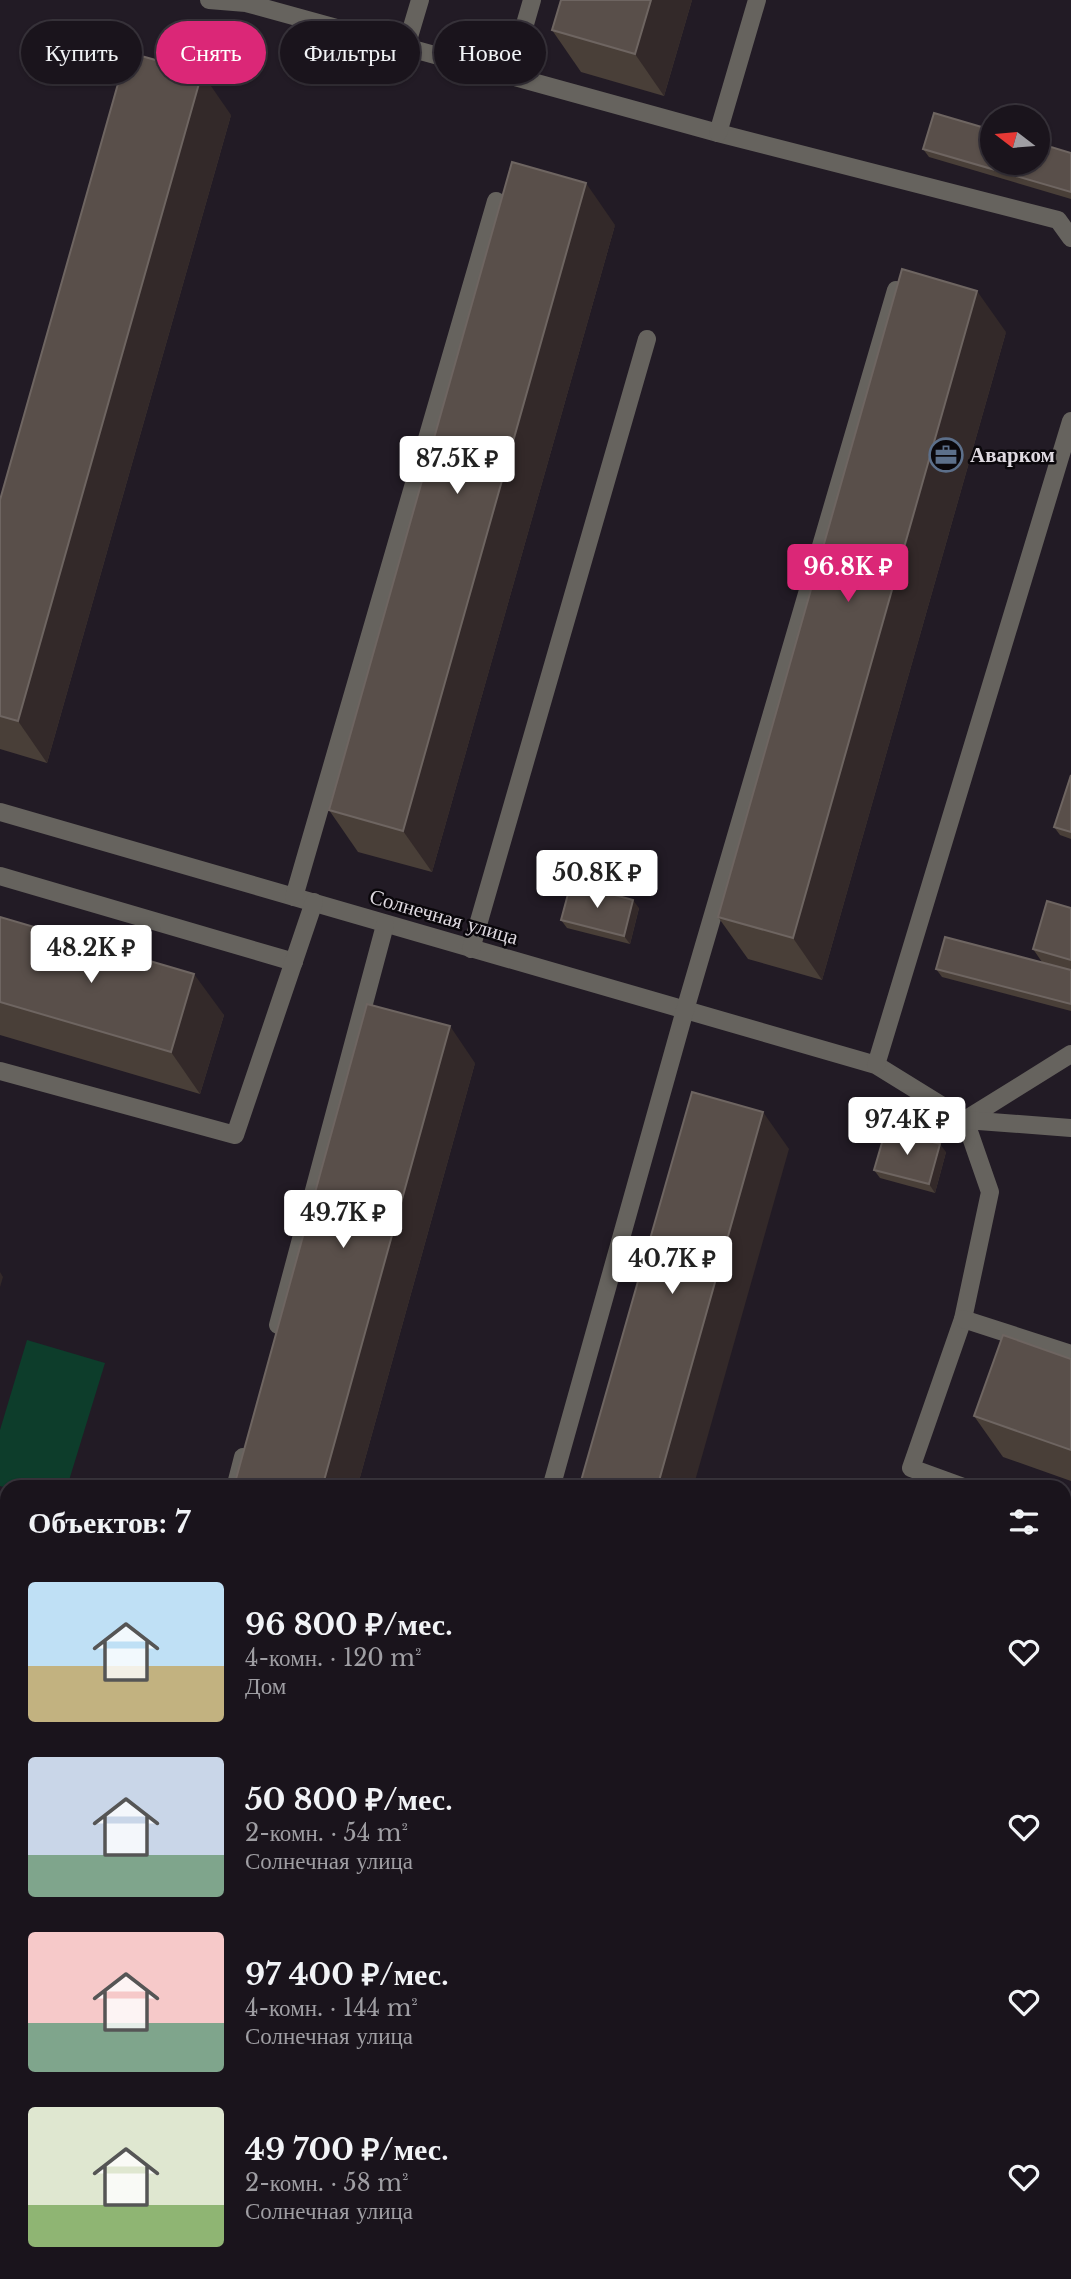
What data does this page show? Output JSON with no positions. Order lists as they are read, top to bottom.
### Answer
{
  "streets": {
    "street": ["Солнечная улица"]
  },
  "places": {
    "office": ["Аварком"]
  },
  "north": "left",
  "page": {
    "chip": [
      "Купить",
      "Снять",
      "Фильтры",
      "Новое"
    ],
    "price": [
      "87.5K ₽",
      "96.8K ₽",
      "50.8K ₽",
      "48.2K ₽",
      "97.4K ₽",
      "49.7K ₽",
      "40.7K ₽"
    ],
    "heading": "Объектов: 7",
    "list": [
      {
        "name": "96 800 ₽/мес.",
        "note": "4-комн. · 120 m² · Дом"
      },
      {
        "name": "50 800 ₽/мес.",
        "note": "2-комн. · 54 m² · Солнечная улица"
      },
      {
        "name": "97 400 ₽/мес.",
        "note": "4-комн. · 144 m² · Солнечная улица"
      },
      {
        "name": "49 700 ₽/мес.",
        "note": "2-комн. · 58 m² · Солнечная улица"
      }
    ]
  }
}
